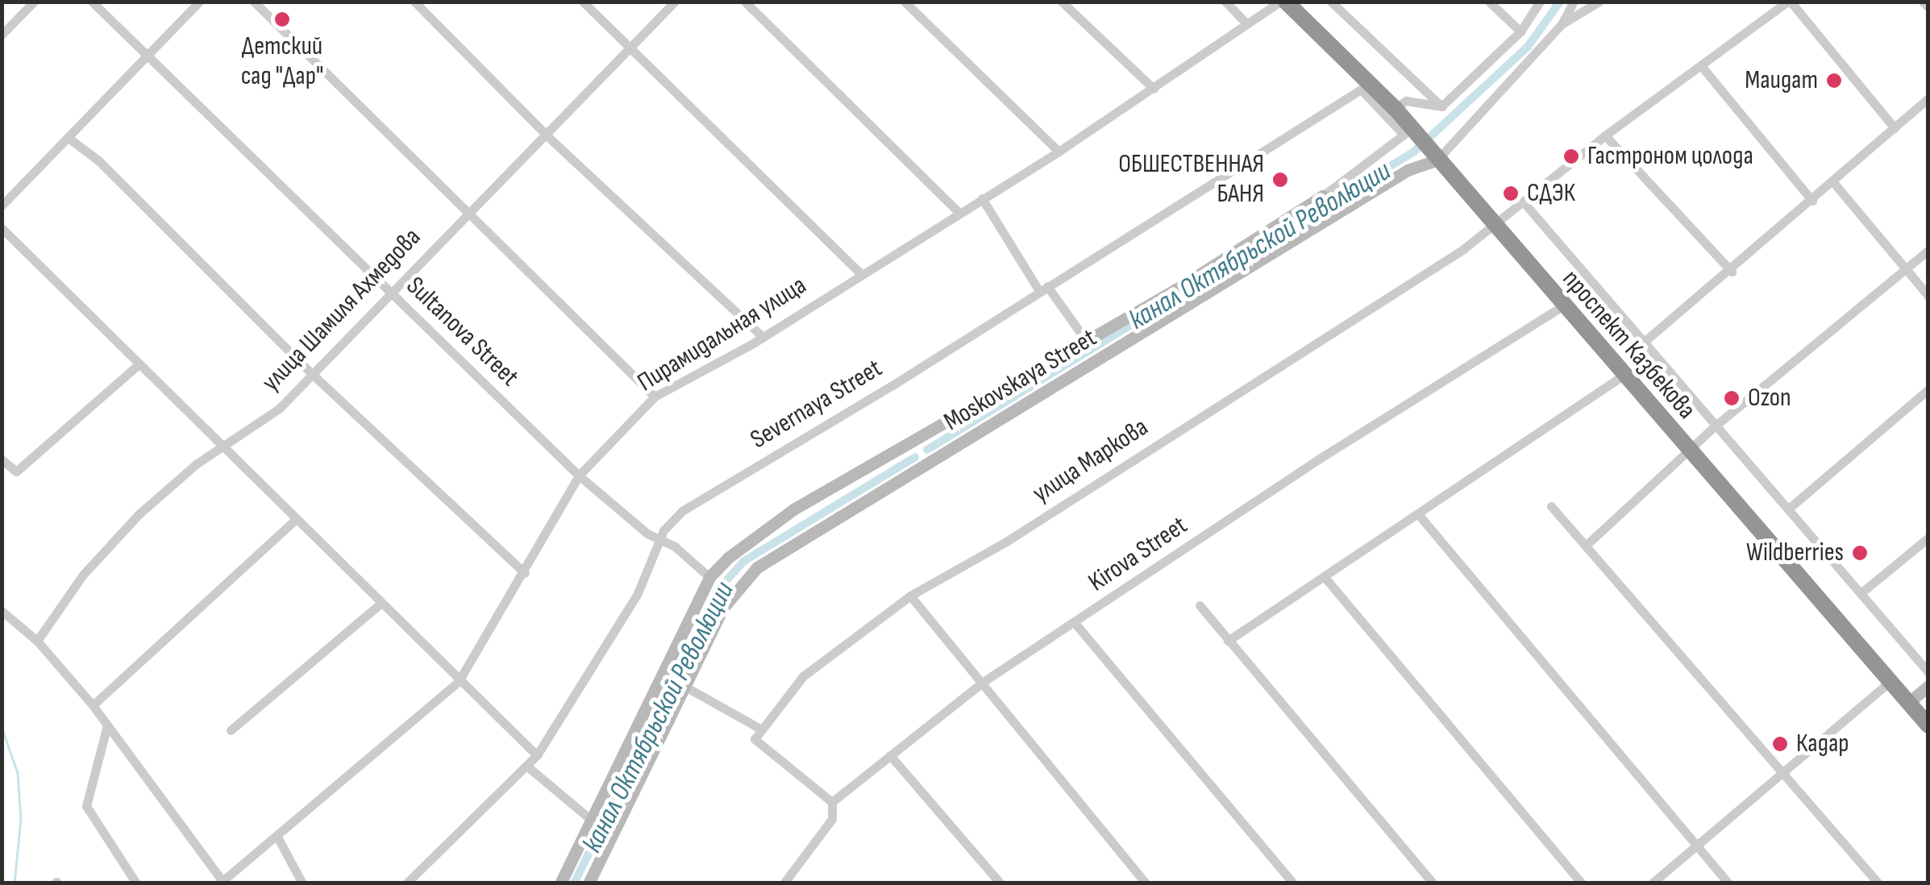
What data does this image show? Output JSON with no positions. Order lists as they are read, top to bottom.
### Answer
{
  "streets": {
    "highway": ["проспект Казбекова"],
    "main road": ["Moskovskaya Street"],
    "street": [
      "улица Шамиля Ахмедова",
      "Sultanova Street",
      "Пирамидальная улица",
      "Severnaya Street",
      "улица Маркова",
      "Kirova Street"
    ]
  },
  "crossings": [
    ["улица Шамиля Ахмедова", "Sultanova Street"],
    ["Sultanova Street", "Пирамидальная улица"],
    ["Sultanova Street", "Moskovskaya Street"],
    ["Sultanova Street", "Severnaya Street"],
    ["Пирамидальная улица", "проспект Казбекова"],
    ["проспект Казбекова", "Moskovskaya Street"],
    ["проспект Казбекова", "Severnaya Street"],
    ["проспект Казбекова", "улица Маркова"],
    ["проспект Казбекова", "Kirova Street"]
  ],
  "water": ["канал Октябрьской Революции"],
  "places": [
    "Детский сад \"Дар\"",
    "Маидат",
    "Гастроном цолода",
    "ОБШЕСТВЕННАЯ БАНЯ",
    "СДЭК",
    "Ozon",
    "Wildberries",
    "Кадар"
  ]
}
